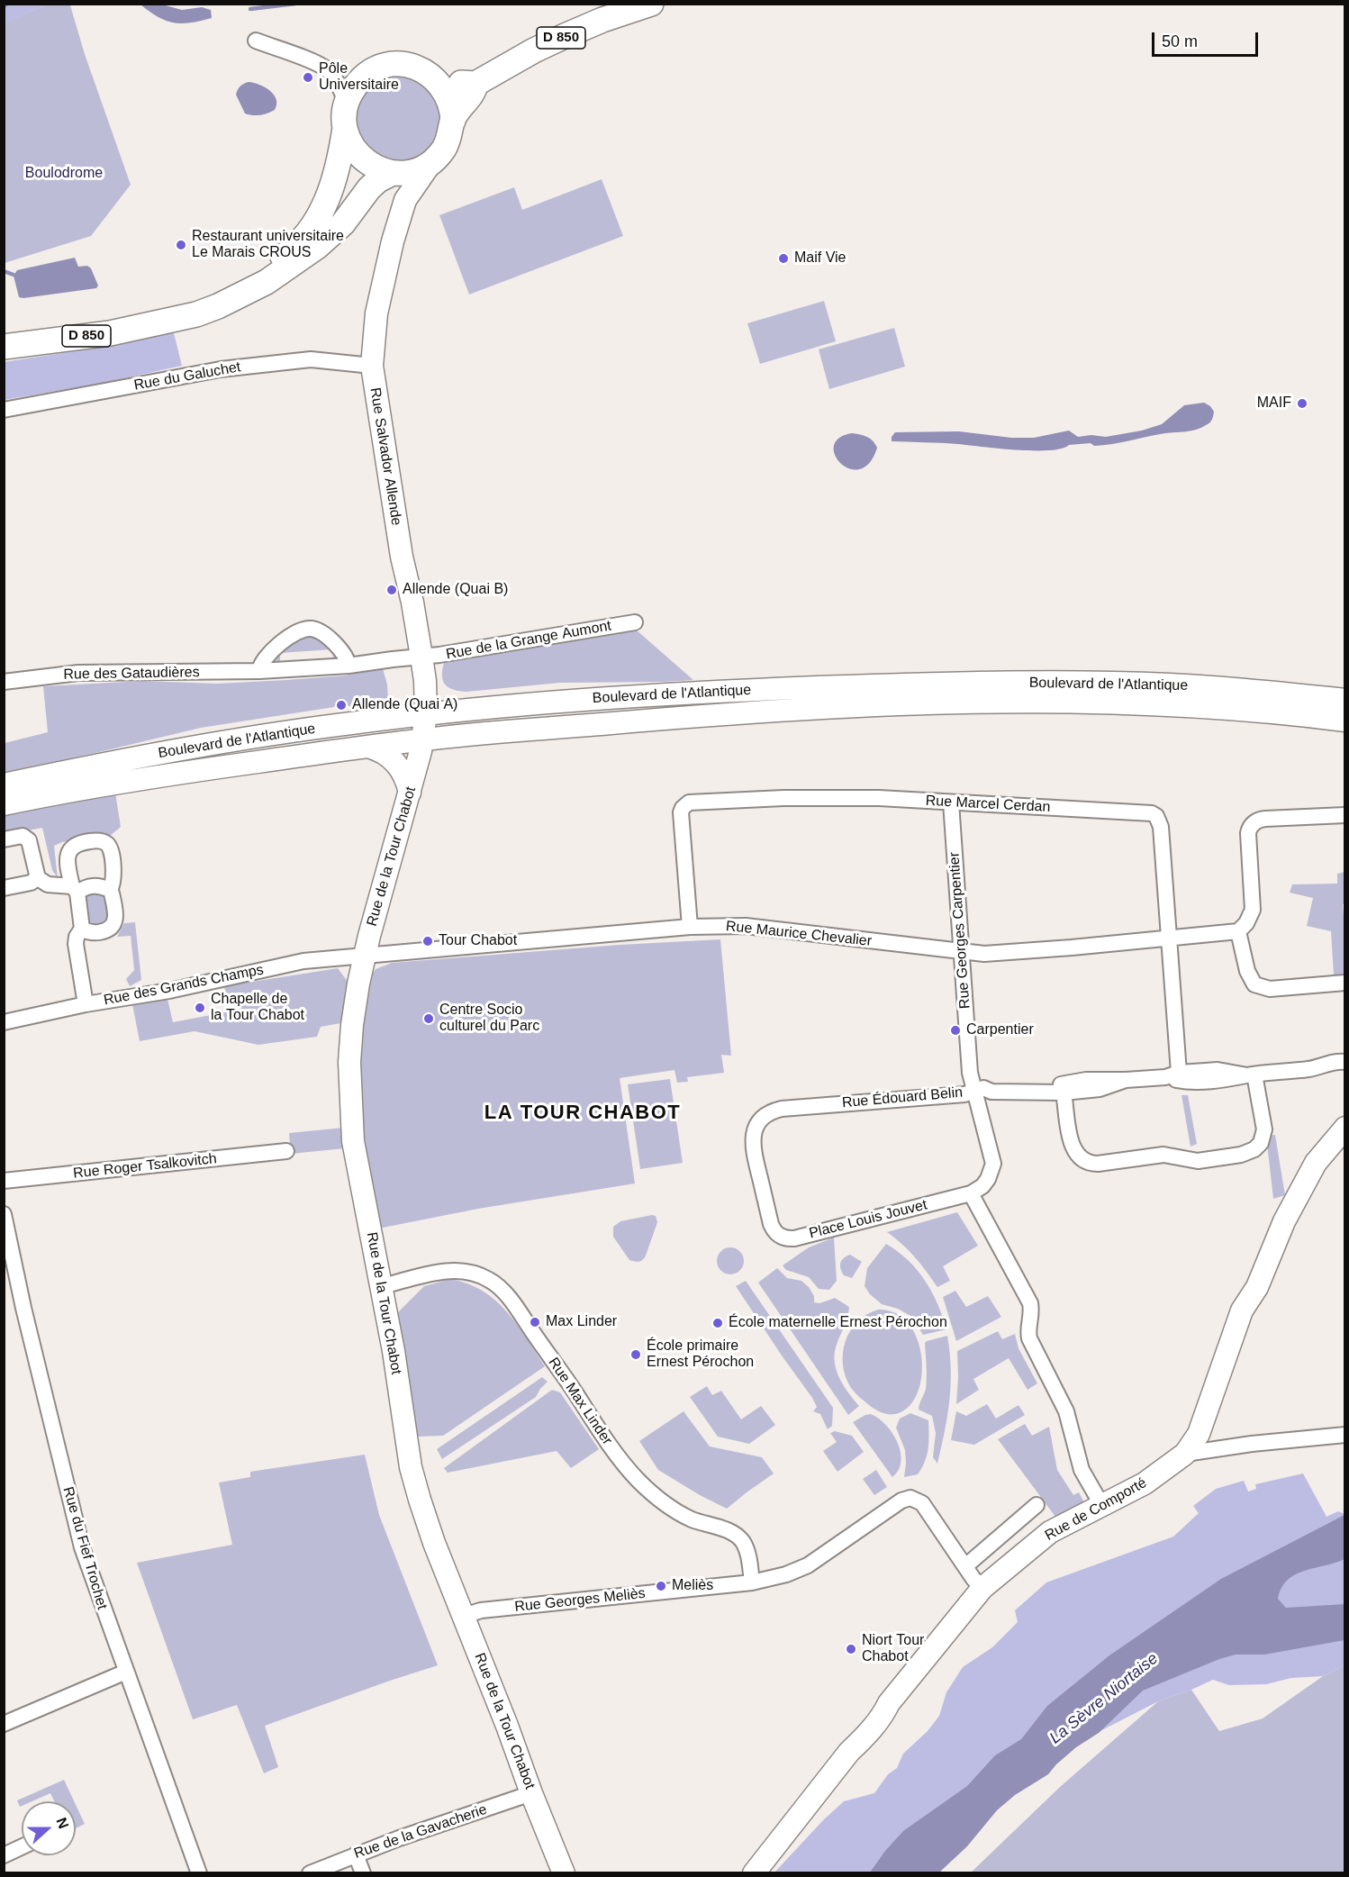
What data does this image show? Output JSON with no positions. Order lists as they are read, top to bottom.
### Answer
{
  "streets": {
    "main road": ["D 850"],
    "street": [
      "Rue du Galuchet",
      "Rue Salvador Allende",
      "Rue de la Grange Aumont",
      "Rue des Gataudières",
      "Boulevard de l'Atlantique",
      "Rue Marcel Cerdan",
      "Rue de la Tour Chabot",
      "Rue Georges Carpentier",
      "Rue Maurice Chevalier",
      "Rue des Grands Champs",
      "Rue Édouard Belin",
      "Rue Roger Tsalkovitch",
      "Place Louis Jouvet",
      "Rue Max Linder",
      "Rue de Comporté",
      "Rue du Fief Trochet",
      "Rue Georges Meliès",
      "Rue de la Gavacherie"
    ]
  },
  "crossings": [
    ["D 850", "Rue Salvador Allende"],
    ["Rue du Galuchet", "Rue Salvador Allende"],
    ["Rue Salvador Allende", "Rue de la Grange Aumont"],
    ["Rue Salvador Allende", "Rue des Gataudières"],
    ["Rue Salvador Allende", "Boulevard de l'Atlantique"],
    ["Rue Salvador Allende", "Rue de la Tour Chabot"],
    ["Rue de la Grange Aumont", "Rue des Gataudières"],
    ["Boulevard de l'Atlantique", "Rue de la Tour Chabot"],
    ["Rue Marcel Cerdan", "Rue Georges Carpentier"],
    ["Rue Marcel Cerdan", "Rue Maurice Chevalier"],
    ["Rue Marcel Cerdan", "Rue Édouard Belin"],
    ["Rue de la Tour Chabot", "Rue Maurice Chevalier"],
    ["Rue de la Tour Chabot", "Rue des Grands Champs"],
    ["Rue de la Tour Chabot", "Rue Max Linder"],
    ["Rue de la Tour Chabot", "Rue Georges Meliès"],
    ["Rue de la Tour Chabot", "Rue de la Gavacherie"],
    ["Rue Georges Carpentier", "Rue Maurice Chevalier"],
    ["Rue Georges Carpentier", "Rue Édouard Belin"],
    ["Rue Maurice Chevalier", "Rue des Grands Champs"],
    ["Rue Édouard Belin", "Place Louis Jouvet"],
    ["Rue Max Linder", "Rue Georges Meliès"]
  ],
  "districts": ["LA TOUR CHABOT"],
  "water": ["La Sèvre Niortaise"],
  "parks": ["Boulodrome"],
  "places": [
    "Pôle Universitaire",
    "Restaurant universitaire Le Marais CROUS",
    "Maif Vie",
    "MAIF",
    "Allende (Quai B)",
    "Allende (Quai A)",
    "Tour Chabot",
    "Chapelle de la Tour Chabot",
    "Centre Socio culturel du Parc",
    "Carpentier",
    "Max Linder",
    "École maternelle Ernest Pérochon",
    "École primaire Ernest Pérochon",
    "Meliès",
    "Niort Tour Chabot"
  ],
  "scale_bar": "50 m",
  "north": "right"
}
